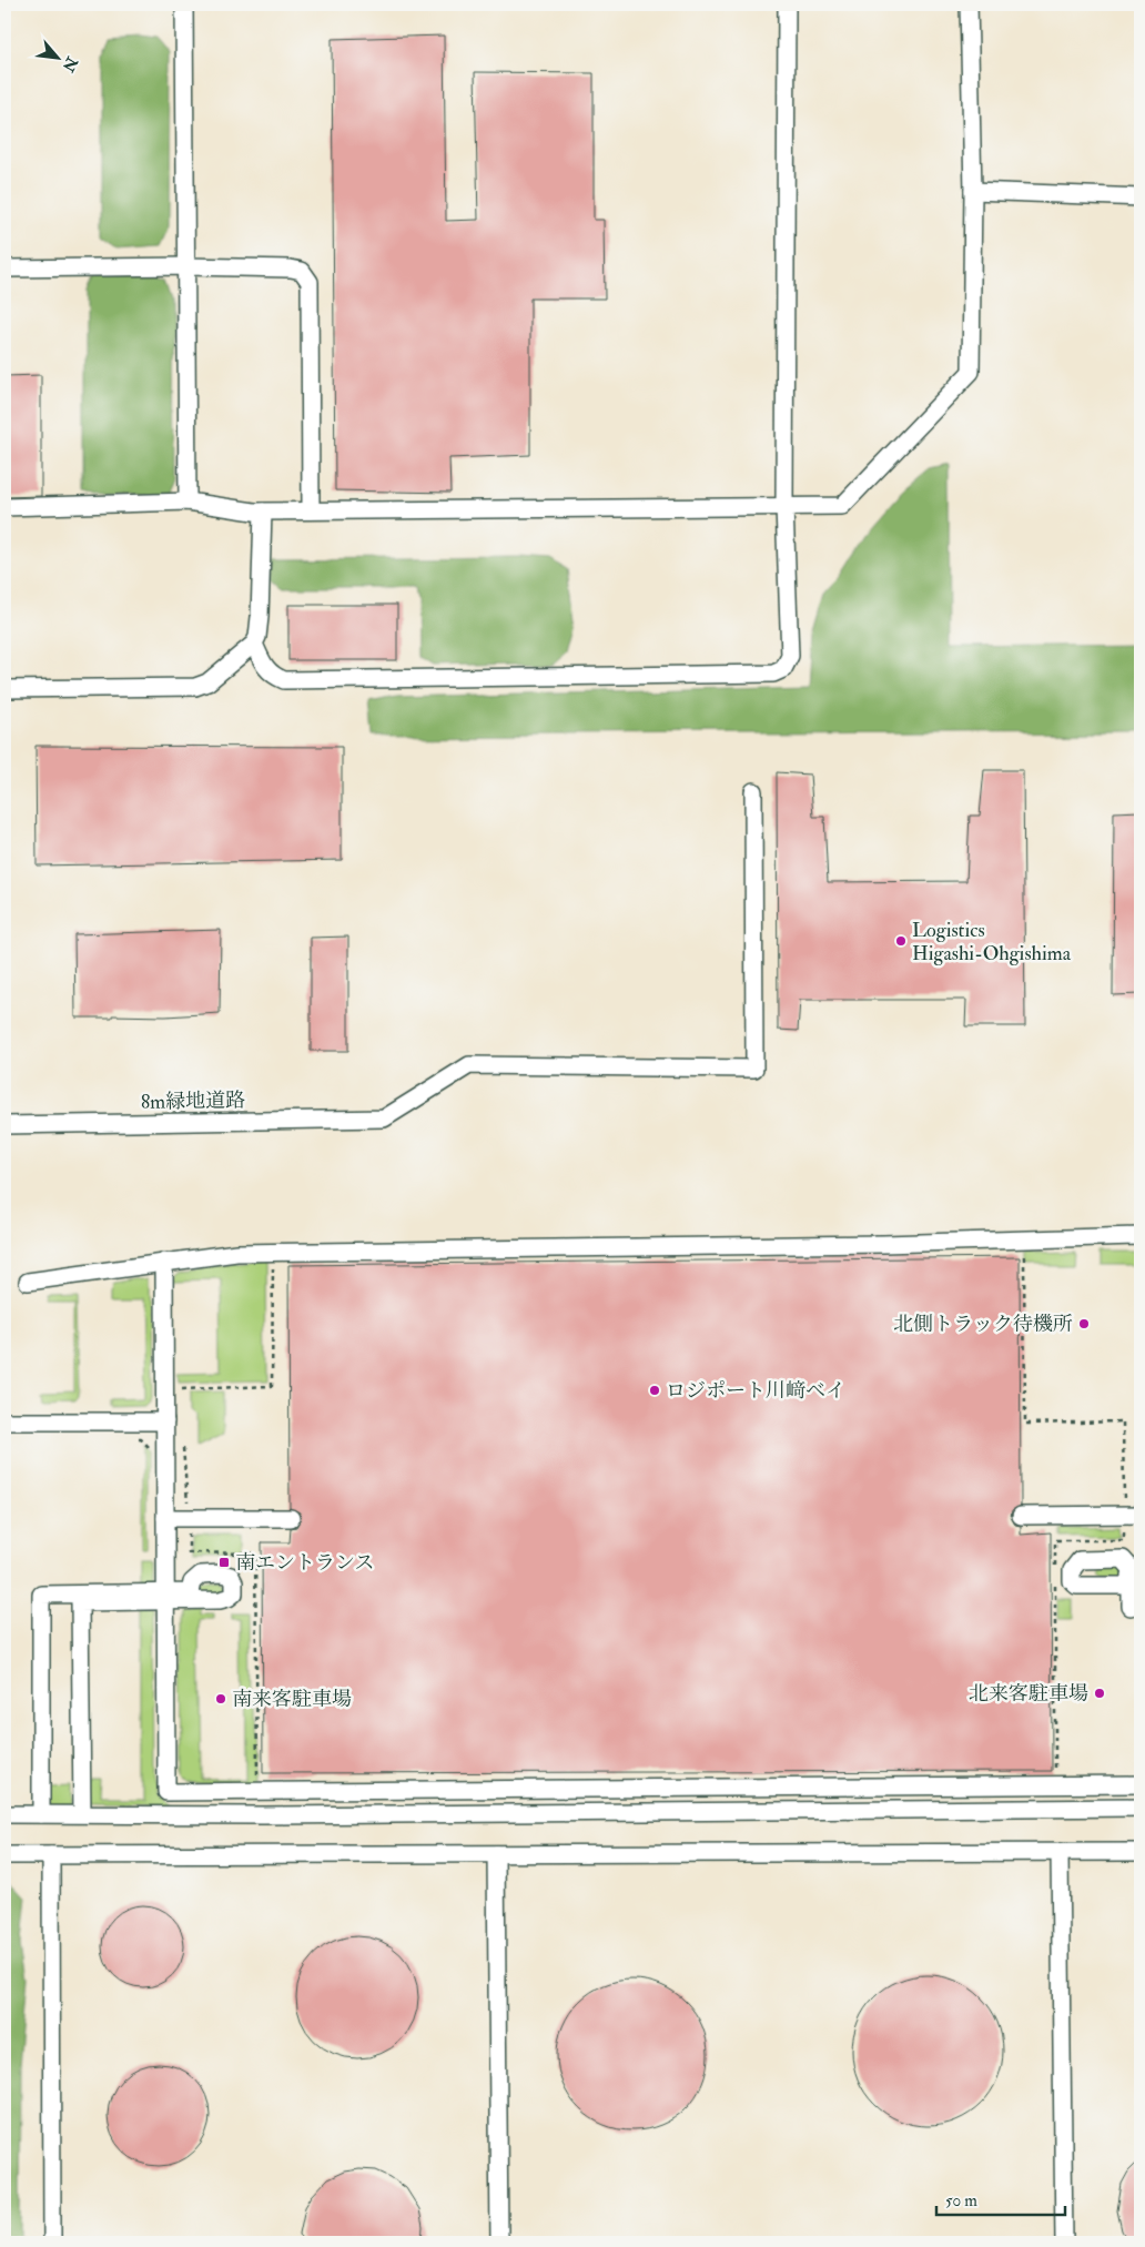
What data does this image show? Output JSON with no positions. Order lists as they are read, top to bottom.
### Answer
{
  "streets": {
    "street": ["8m緑地道路"]
  },
  "places": {
    "other": [
      "Logistics Higashi-Ohgishima",
      "北側トラック待機所",
      "ロジポート川﨑ベイ",
      "北来客駐車場",
      "南来客駐車場"
    ],
    "transit": ["南エントランス"]
  },
  "scale_bar": "50 m",
  "north": "bottom right"
}
